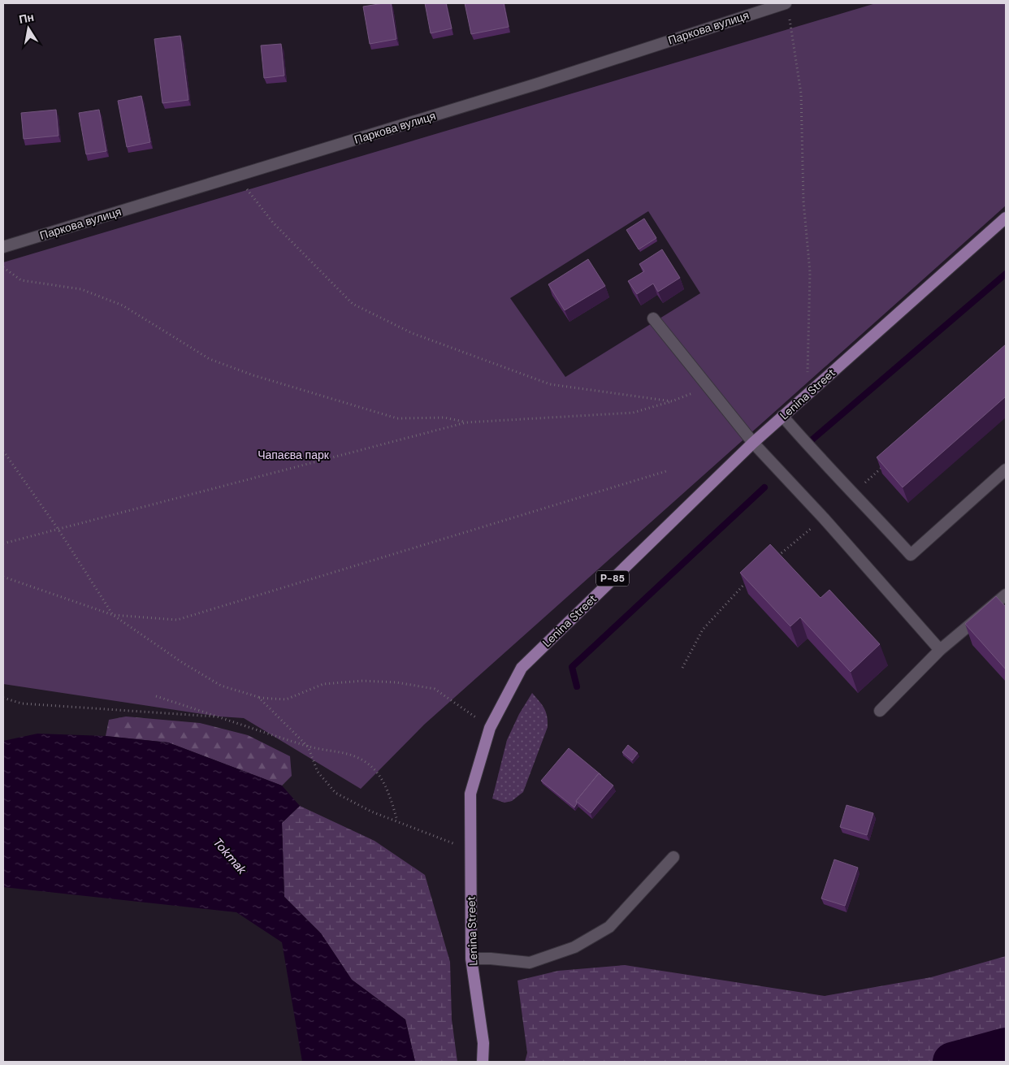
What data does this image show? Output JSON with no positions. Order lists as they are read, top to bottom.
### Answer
{
  "streets": {
    "main road": ["Lenina Street", "Р-85"],
    "street": ["Паркова вулиця"]
  },
  "water": ["Tokmak"],
  "parks": ["Чапаєва парк"],
  "north": "top"
}
